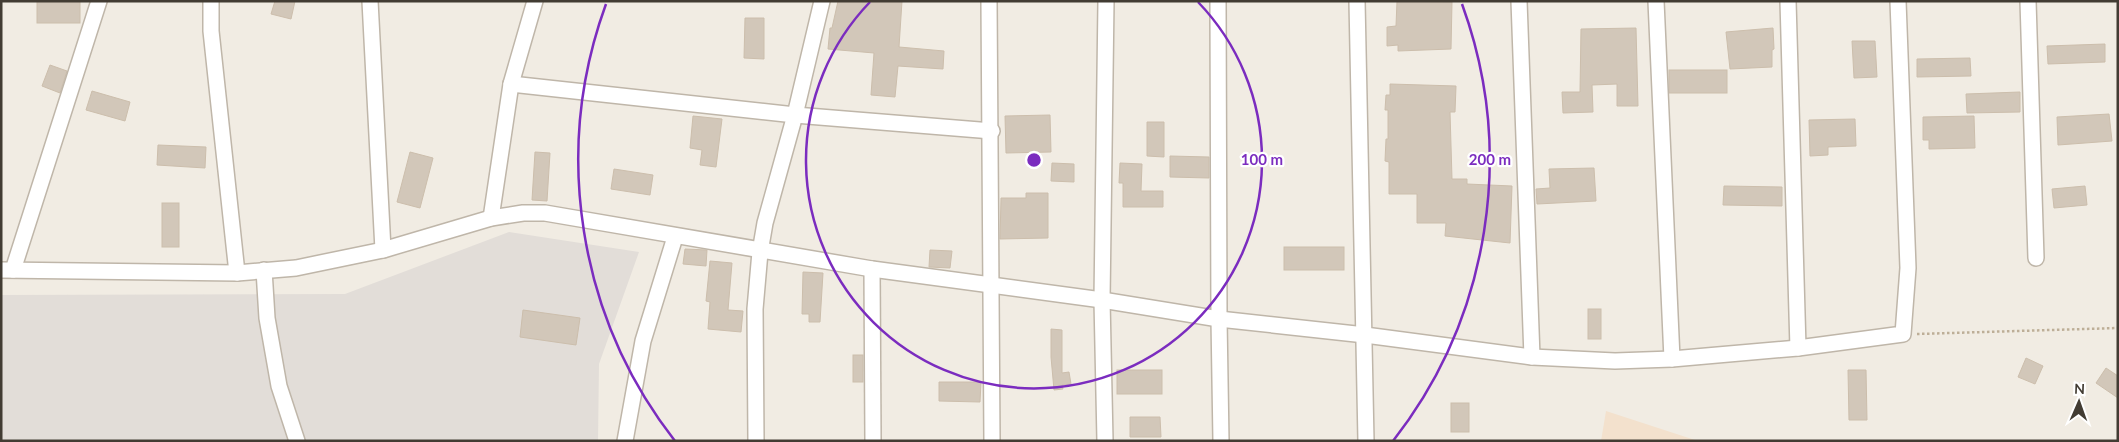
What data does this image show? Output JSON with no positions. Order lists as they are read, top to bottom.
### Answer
{
  "north": "top",
  "rings": ["100 m", "200 m"]
}
